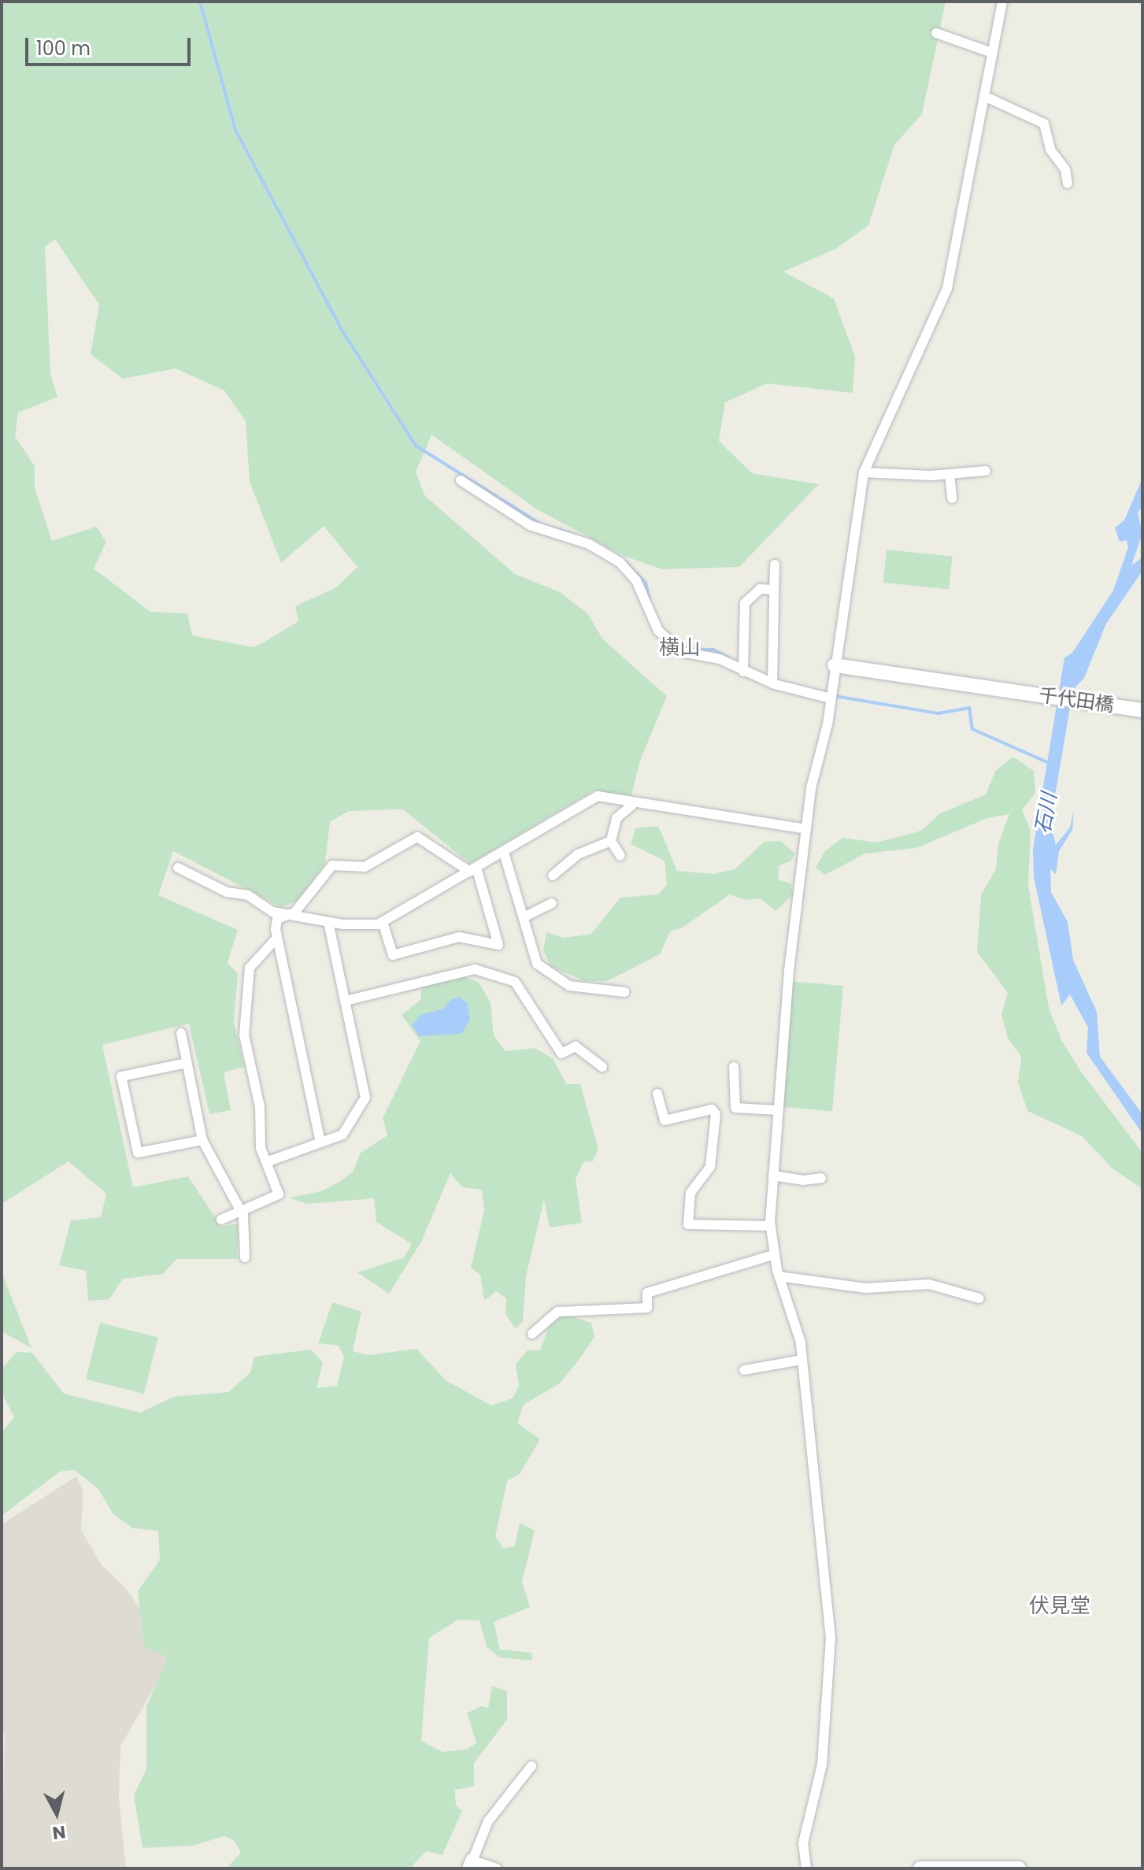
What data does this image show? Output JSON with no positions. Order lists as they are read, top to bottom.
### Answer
{
  "streets": {
    "street": ["千代田橋"]
  },
  "districts": ["横山", "伏見堂"],
  "water": ["石川"],
  "scale_bar": "100 m",
  "north": "bottom"
}
